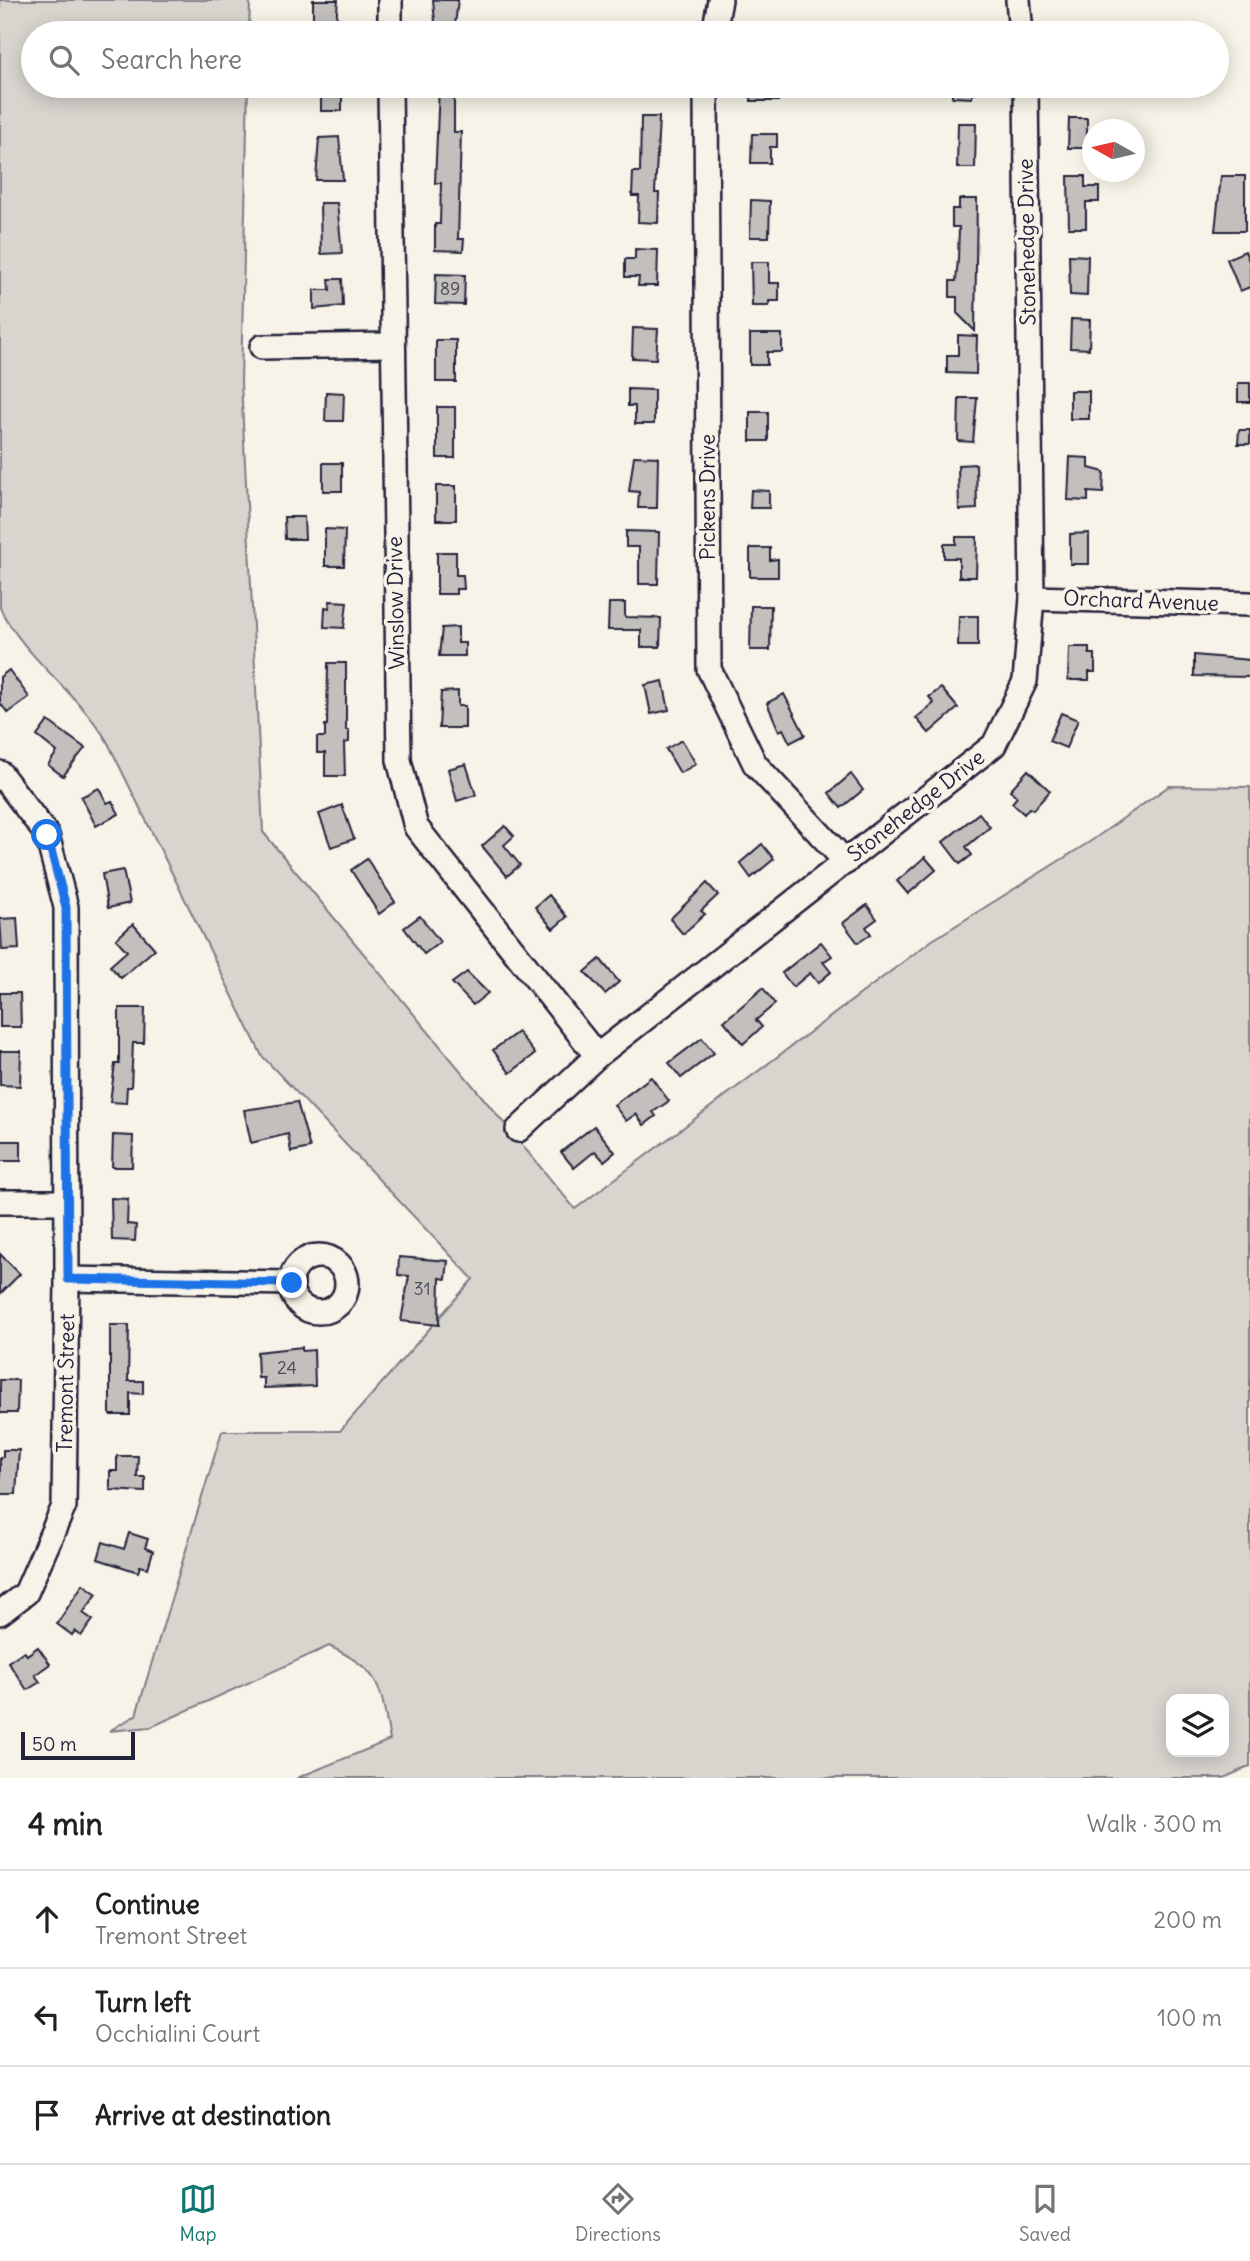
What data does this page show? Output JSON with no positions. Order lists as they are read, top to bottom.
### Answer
{
  "streets": {
    "street": [
      "Stonehedge Drive",
      "Pickens Drive",
      "Orchard Avenue",
      "Winslow Drive",
      "Tremont Street"
    ]
  },
  "crossings": [
    ["Stonehedge Drive", "Pickens Drive"],
    ["Stonehedge Drive", "Orchard Avenue"],
    ["Stonehedge Drive", "Winslow Drive"]
  ],
  "house_numbers": ["89", "31", "24"],
  "scale_bar": "50 m",
  "north": "left",
  "page": {
    "search": "Search here",
    "scale": "50 m",
    "heading": ["4 min", "Walk · 300 m"],
    "list": [
      ["Continue", "Tremont Street", "200 m"],
      ["Turn left", "Occhialini Court", "100 m"],
      "Arrive at destination"
    ],
    "nav": ["Map", "Directions", "Saved"]
  }
}
